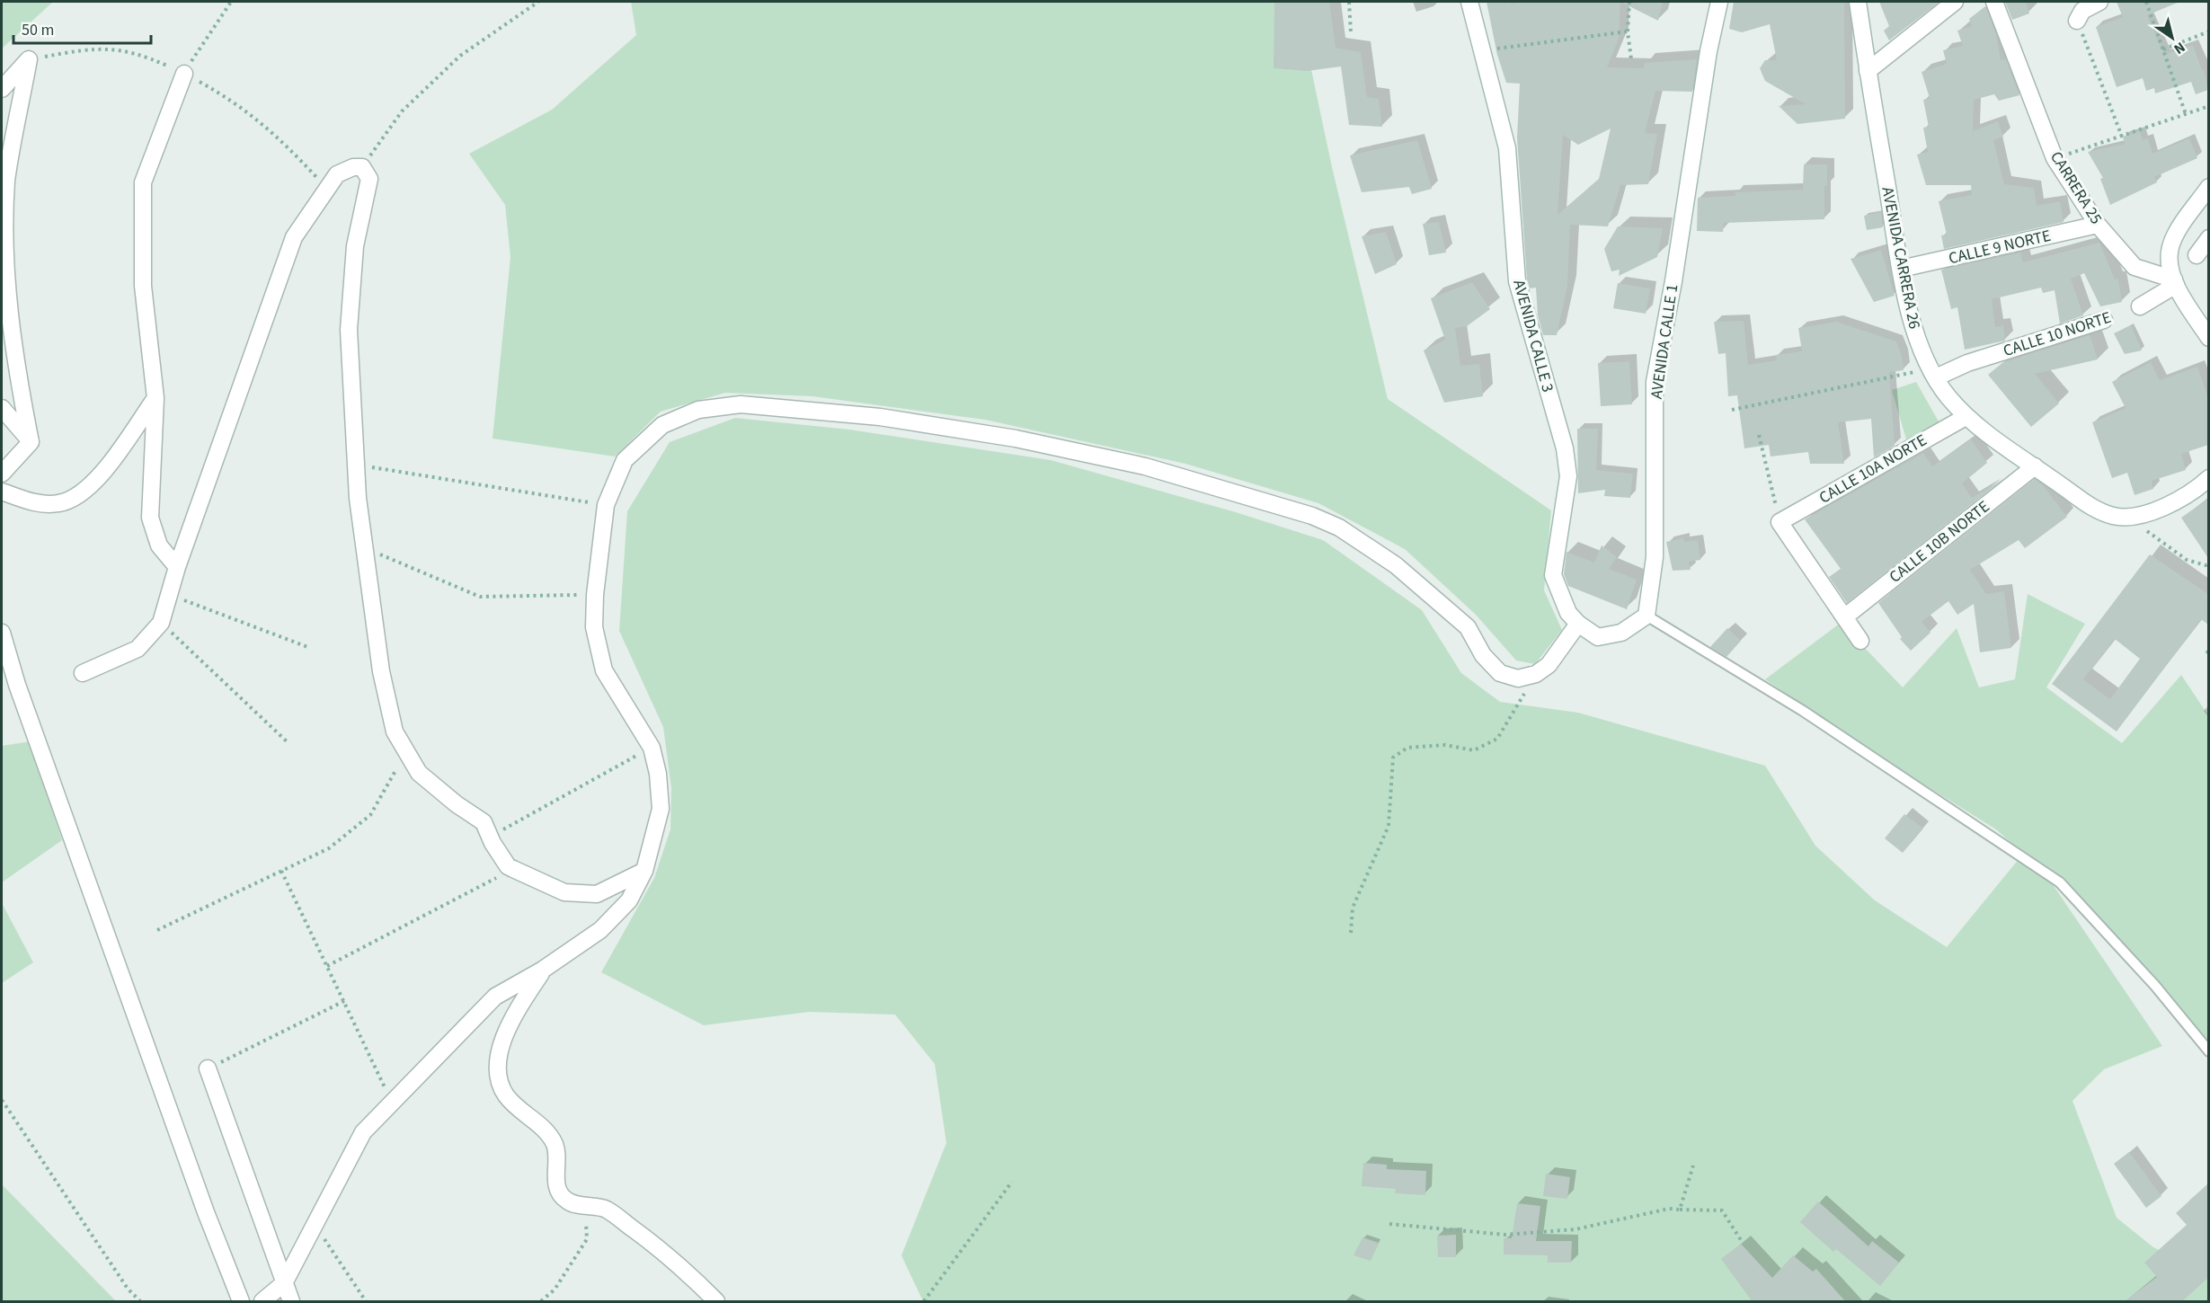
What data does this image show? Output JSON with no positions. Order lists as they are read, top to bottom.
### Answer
{
  "streets": {
    "street": [
      "CARRERA 25",
      "CALLE 9 NORTE",
      "AVENIDA CARRERA 26",
      "CALLE 10 NORTE",
      "AVENIDA CALLE 3",
      "AVENIDA CALLE 1",
      "CALLE 10A NORTE",
      "CALLE 10B NORTE"
    ]
  },
  "crossings": [
    ["CARRERA 25", "CALLE 9 NORTE"],
    ["CALLE 9 NORTE", "AVENIDA CARRERA 26"],
    ["AVENIDA CARRERA 26", "CALLE 10 NORTE"],
    ["AVENIDA CARRERA 26", "CALLE 10A NORTE"],
    ["AVENIDA CARRERA 26", "CALLE 10B NORTE"]
  ],
  "scale_bar": "50 m",
  "north": "bottom right"
}
